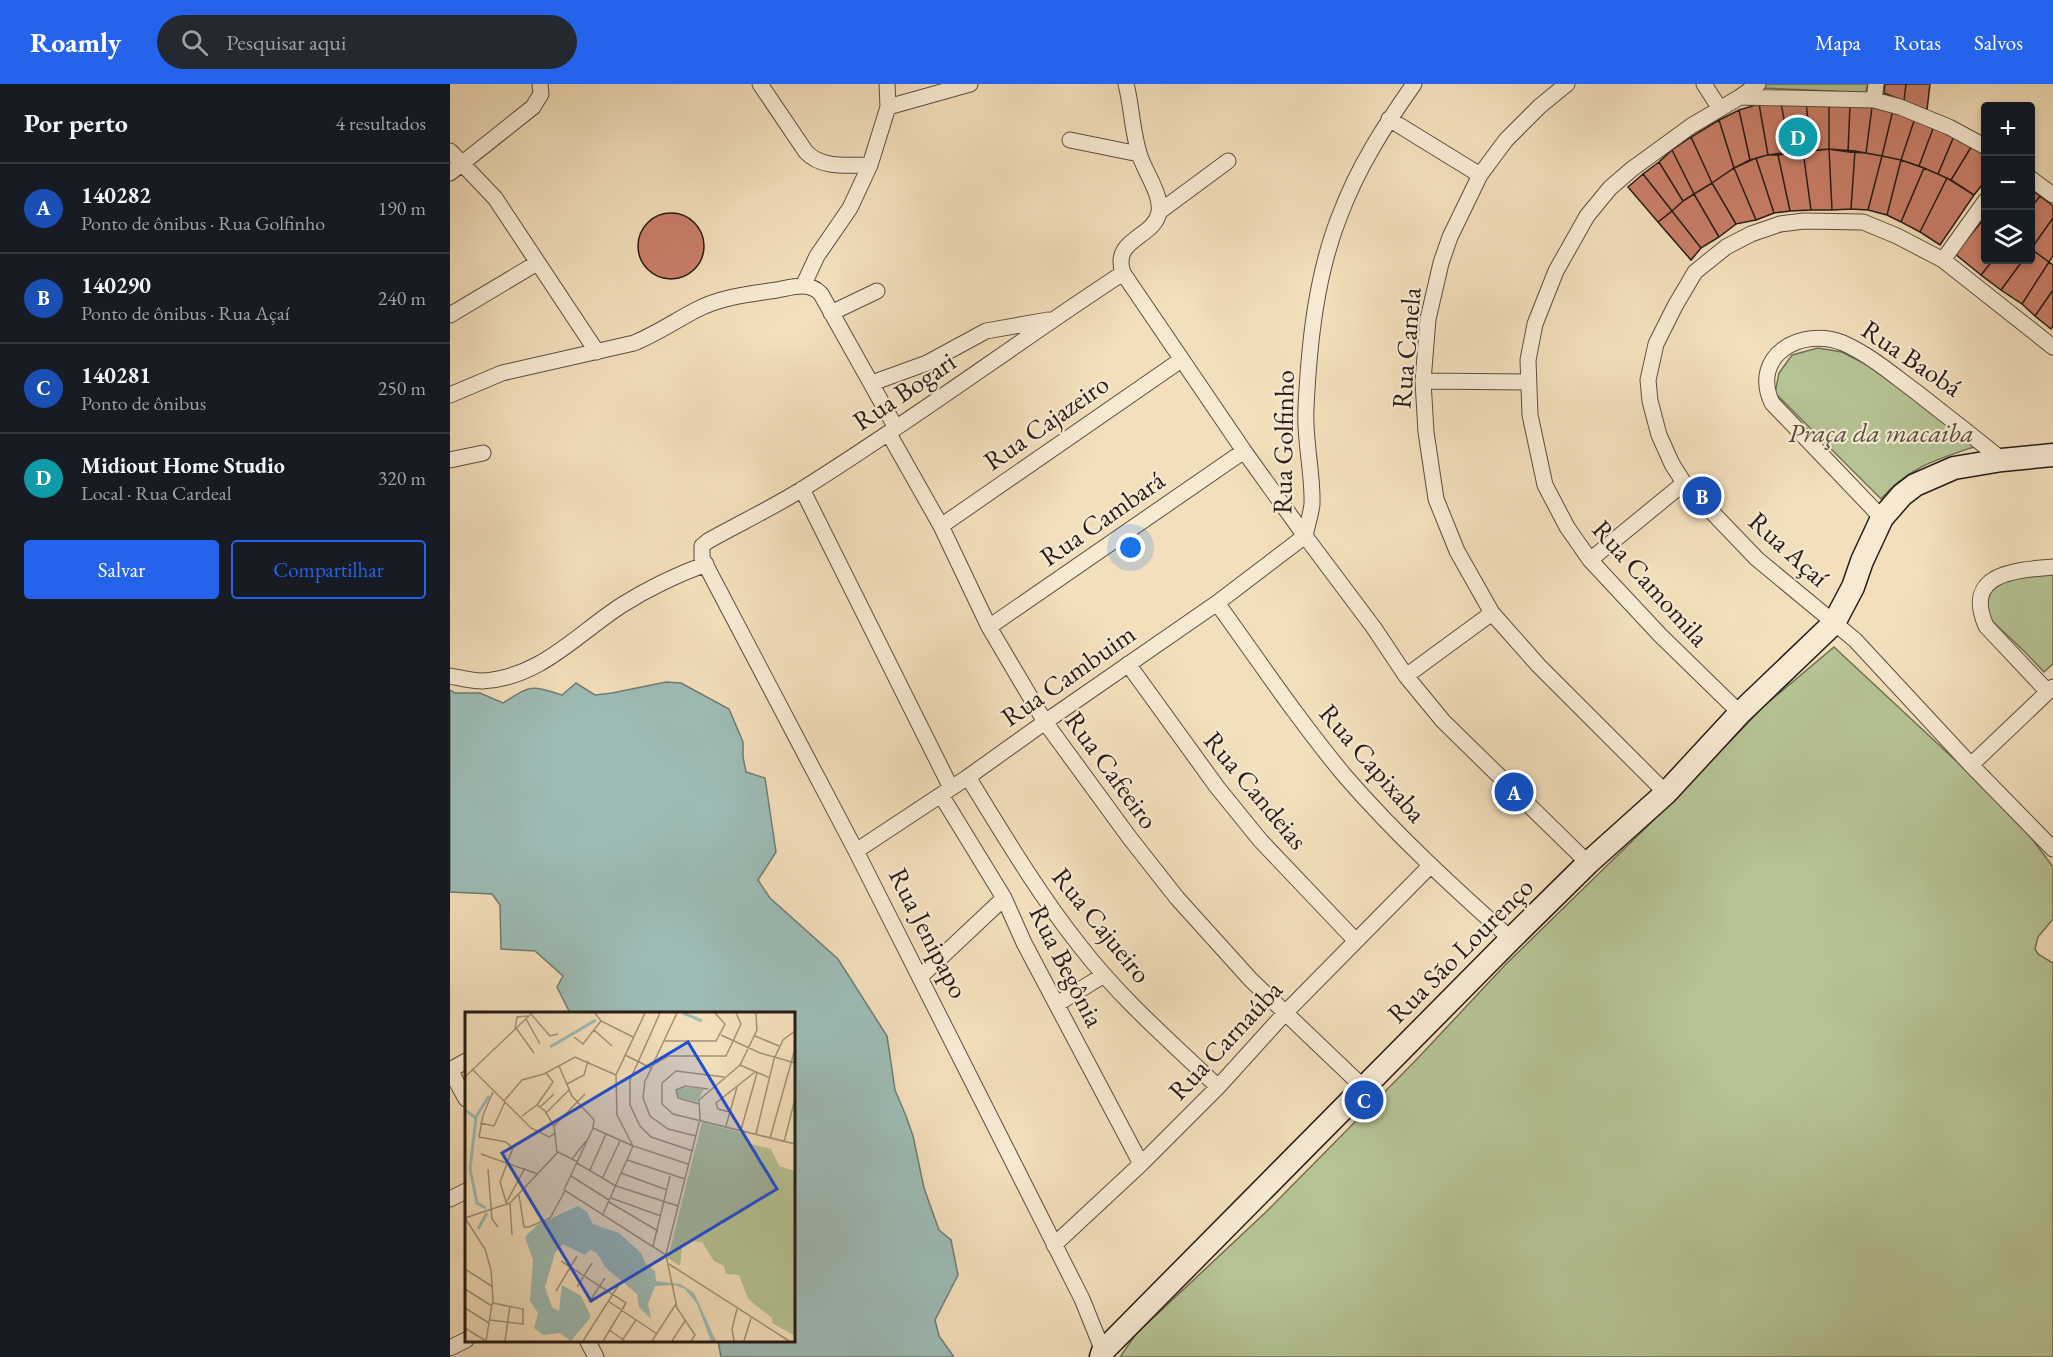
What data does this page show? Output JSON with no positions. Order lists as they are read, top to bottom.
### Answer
{
  "streets": {
    "street": [
      "Rua Canela",
      "Rua Baobá",
      "Rua Bogari",
      "Rua Cajazeiro",
      "Rua Golfinho",
      "Rua Cambará",
      "Rua Açaí",
      "Rua Camomila",
      "Rua Cambuim",
      "Rua Capixaba",
      "Rua Cafeeiro",
      "Rua Candeias",
      "Rua Cajueiro",
      "Rua Jenipapo",
      "Rua São Lourenço",
      "Rua Begônia",
      "Rua Carnaúba"
    ]
  },
  "crossings": [
    ["Rua Canela", "Rua São Lourenço"],
    ["Rua Baobá", "Rua São Lourenço"],
    ["Rua Bogari", "Rua Cafeeiro"],
    ["Rua Bogari", "Rua Jenipapo"],
    ["Rua Cajazeiro", "Rua Cafeeiro"],
    ["Rua Golfinho", "Rua Cambuim"],
    ["Rua Golfinho", "Rua São Lourenço"],
    ["Rua Cambará", "Rua Cafeeiro"],
    ["Rua Açaí", "Rua São Lourenço"],
    ["Rua Camomila", "Rua São Lourenço"],
    ["Rua Cambuim", "Rua Capixaba"],
    ["Rua Cambuim", "Rua Cafeeiro"],
    ["Rua Cambuim", "Rua Candeias"],
    ["Rua Cambuim", "Rua Cajueiro"],
    ["Rua Cambuim", "Rua Jenipapo"],
    ["Rua Cambuim", "Rua Begônia"],
    ["Rua Capixaba", "Rua São Lourenço"],
    ["Rua Capixaba", "Rua Carnaúba"],
    ["Rua Cafeeiro", "Rua São Lourenço"],
    ["Rua Cafeeiro", "Rua Carnaúba"],
    ["Rua Candeias", "Rua Carnaúba"],
    ["Rua Cajueiro", "Rua Carnaúba"],
    ["Rua Jenipapo", "Rua São Lourenço"],
    ["Rua Jenipapo", "Rua Carnaúba"],
    ["Rua Begônia", "Rua Carnaúba"]
  ],
  "parks": ["Praça da macaiba"],
  "page": {
    "header": "Roamly",
    "search": "Pesquisar aqui",
    "nav": ["Mapa", "Rotas", "Salvos"],
    "heading": ["Por perto", "4 resultados"],
    "map_buttons": ["+", "−"],
    "pins": [
      "D",
      "B",
      "A",
      "C"
    ],
    "list": [
      {
        "mark": "A",
        "name": "140282",
        "note": "Ponto de ônibus · Rua Golfinho",
        "value": "190 m"
      },
      {
        "mark": "B",
        "name": "140290",
        "note": "Ponto de ônibus · Rua Açaí",
        "value": "240 m"
      },
      {
        "mark": "C",
        "name": "140281",
        "note": "Ponto de ônibus",
        "value": "250 m"
      },
      {
        "mark": "D",
        "name": "Midiout Home Studio",
        "note": "Local · Rua Cardeal",
        "value": "320 m"
      }
    ],
    "buttons": ["Salvar", "Compartilhar"]
  }
}
